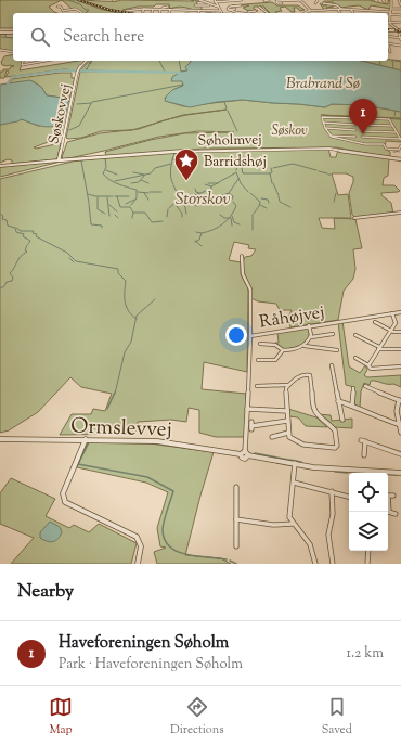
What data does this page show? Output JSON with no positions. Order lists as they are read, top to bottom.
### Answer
{
  "streets": {
    "street": [
      "Søskovvej",
      "Søholmvej",
      "Råhøjvej",
      "Ormslevvej"
    ]
  },
  "crossings": [
    ["Søskovvej", "Søholmvej"],
    ["Råhøjvej", "Ormslevvej"]
  ],
  "water": ["Brabrand Sø"],
  "parks": ["Søskov", "Storskov"],
  "places": {
    "place": ["Barridshøj"]
  },
  "page": {
    "search": "Search here",
    "pins": "1",
    "heading": "Nearby",
    "list": [
      {
        "mark": "1",
        "name": "Haveforeningen Søholm",
        "note": "Park · Haveforeningen Søholm",
        "value": "1.2 km"
      }
    ],
    "nav": ["Map", "Directions", "Saved"]
  }
}
